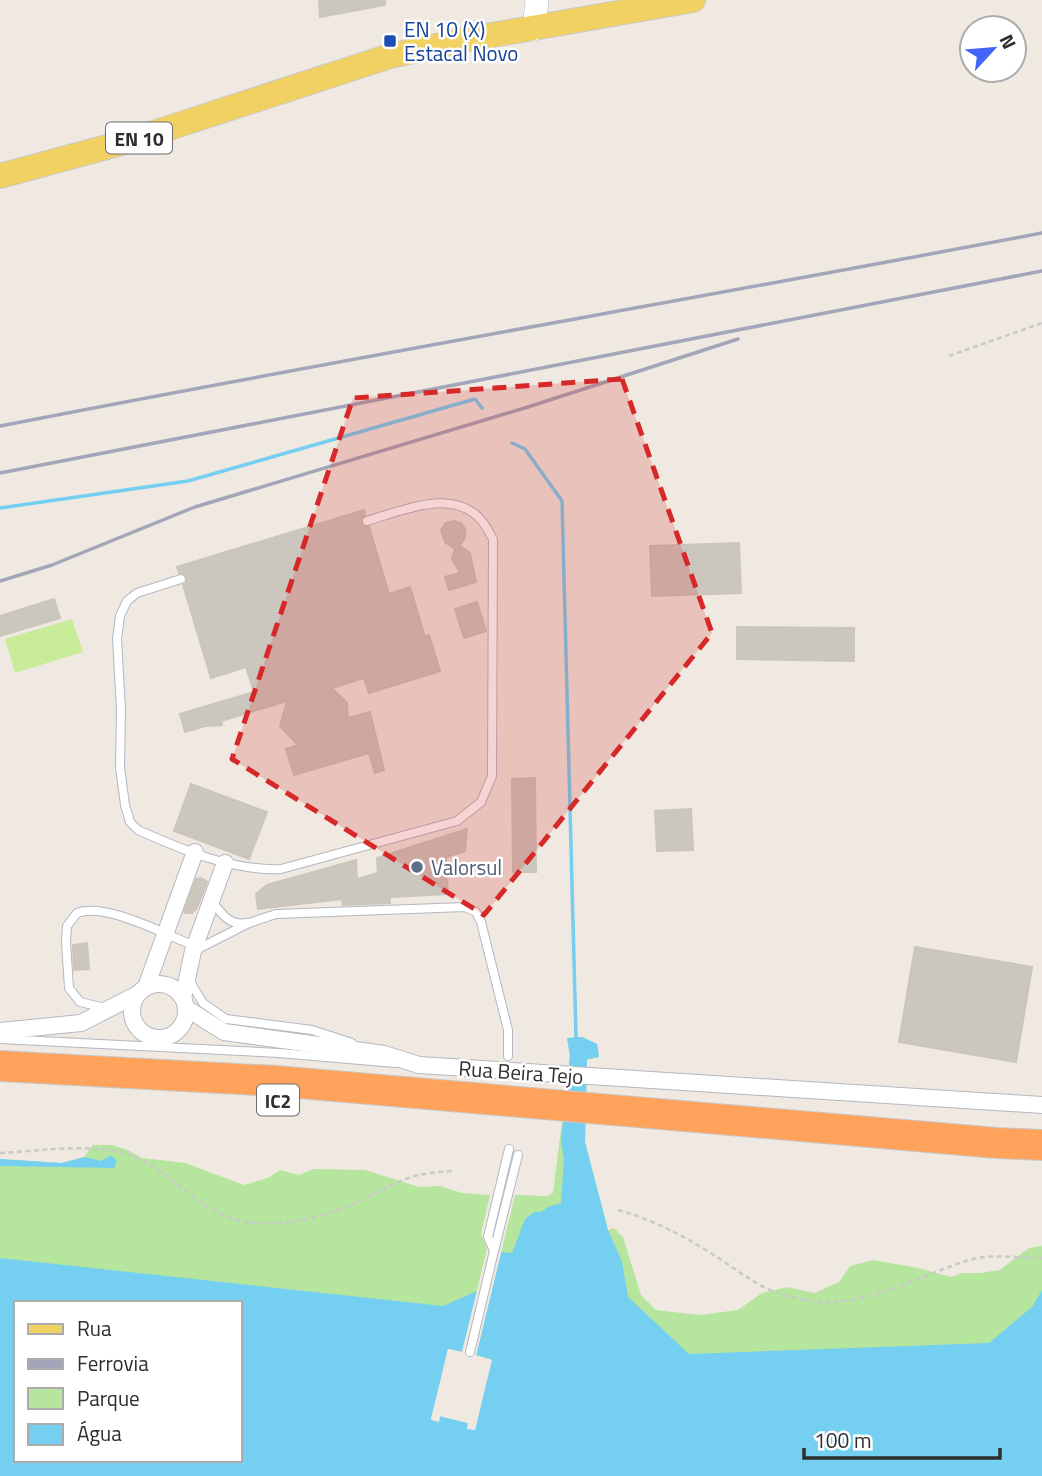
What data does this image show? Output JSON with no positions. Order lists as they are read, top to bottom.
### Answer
{
  "streets": {
    "highway": ["IC2"],
    "main road": ["EN 10"],
    "street": ["Rua Beira Tejo"]
  },
  "places": {
    "transit": ["EN 10 (X) Estacal Novo"],
    "other": ["Valorsul"]
  },
  "legend": [
    "Rua",
    "Ferrovia",
    "Parque",
    "Água"
  ],
  "scale_bar": "100 m",
  "north": "top right"
}
